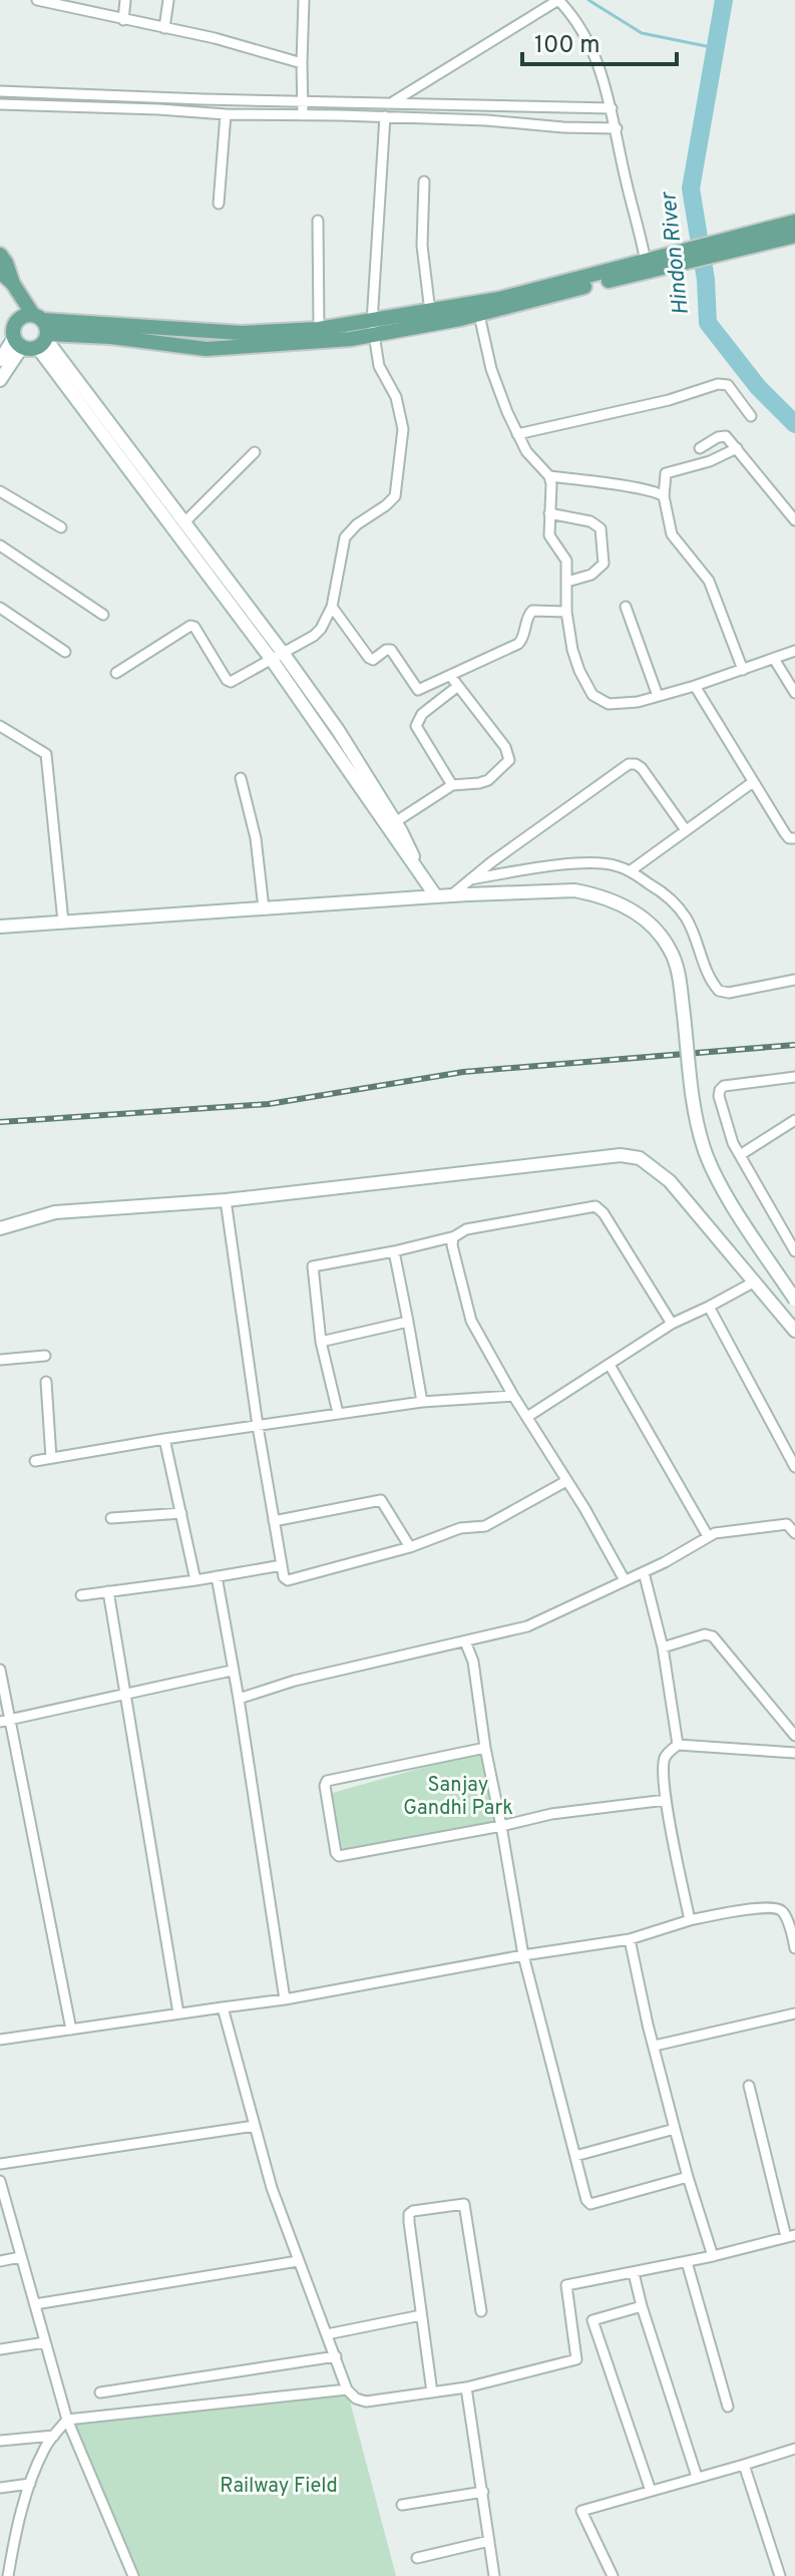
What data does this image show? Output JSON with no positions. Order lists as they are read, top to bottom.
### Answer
{
  "water": ["Hindon River"],
  "parks": ["Sanjay Gandhi Park", "Railway Field"],
  "scale_bar": "100 m"
}
